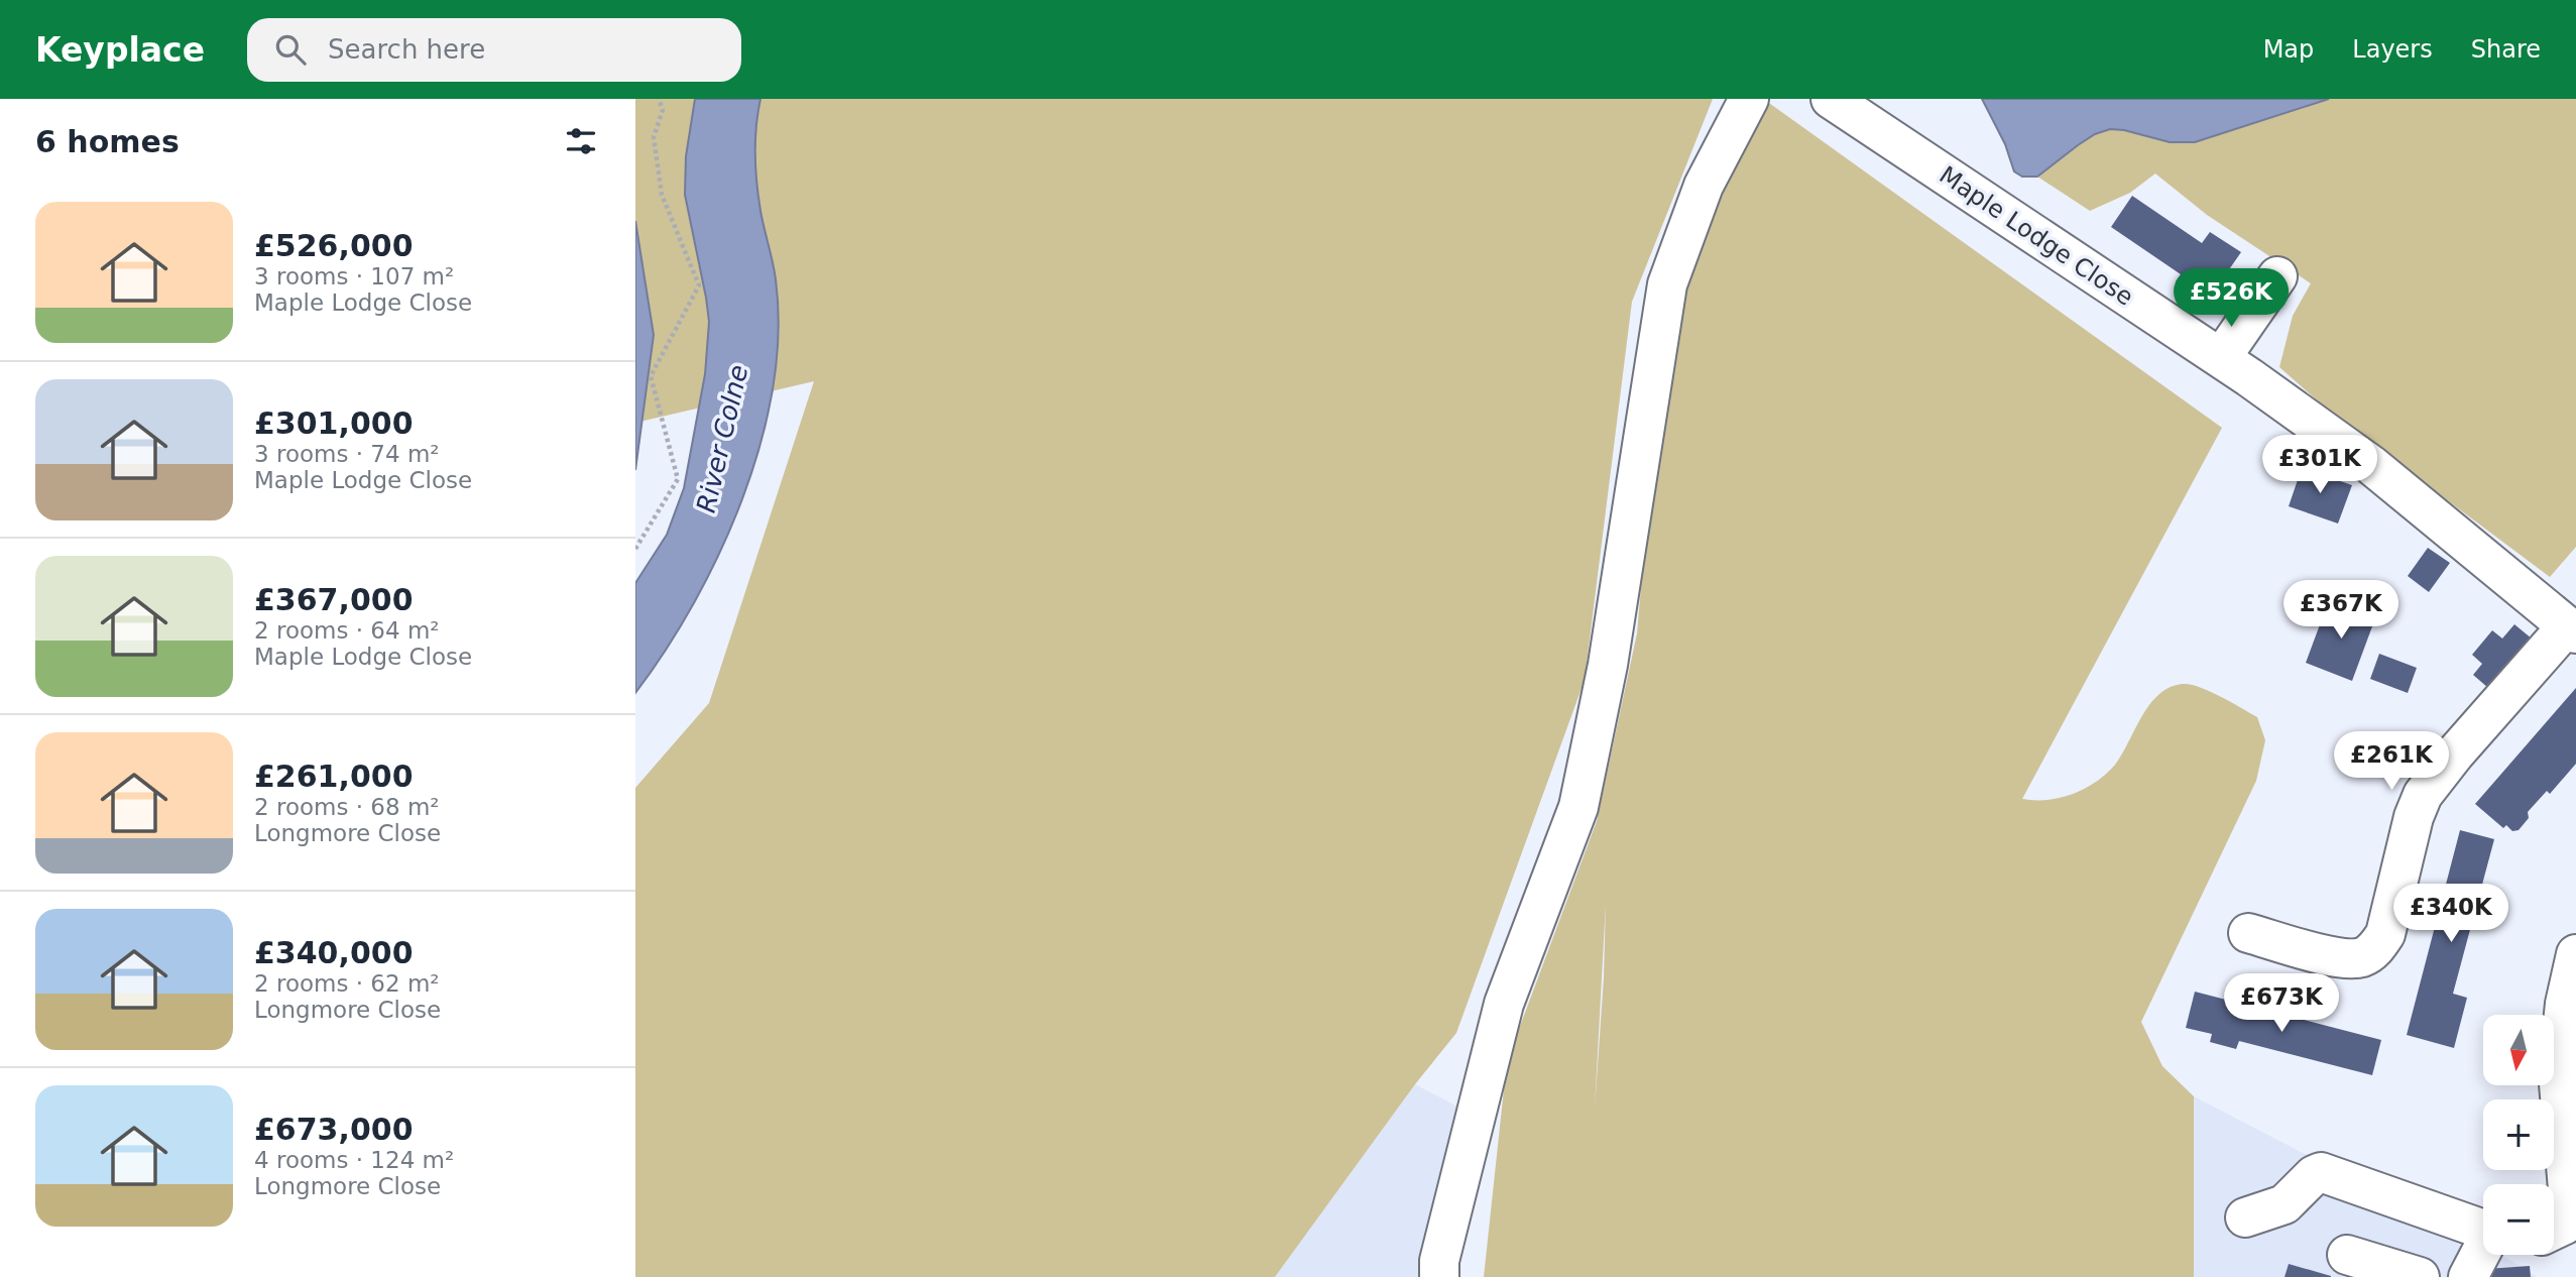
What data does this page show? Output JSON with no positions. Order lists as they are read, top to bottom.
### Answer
{
  "streets": {
    "street": ["Maple Lodge Close"]
  },
  "water": ["River Colne"],
  "north": "bottom",
  "page": {
    "header": "Keyplace",
    "search": "Search here",
    "nav": ["Map", "Layers", "Share"],
    "heading": "6 homes",
    "list": [
      {
        "name": "£526,000",
        "note": "3 rooms · 107 m² · Maple Lodge Close"
      },
      {
        "name": "£301,000",
        "note": "3 rooms · 74 m² · Maple Lodge Close"
      },
      {
        "name": "£367,000",
        "note": "2 rooms · 64 m² · Maple Lodge Close"
      },
      {
        "name": "£261,000",
        "note": "2 rooms · 68 m² · Longmore Close"
      },
      {
        "name": "£340,000",
        "note": "2 rooms · 62 m² · Longmore Close"
      },
      {
        "name": "£673,000",
        "note": "4 rooms · 124 m² · Longmore Close"
      }
    ],
    "price": [
      "£526K",
      "£301K",
      "£367K",
      "£261K",
      "£340K",
      "£673K"
    ],
    "map_buttons": ["+", "−"]
  }
}
